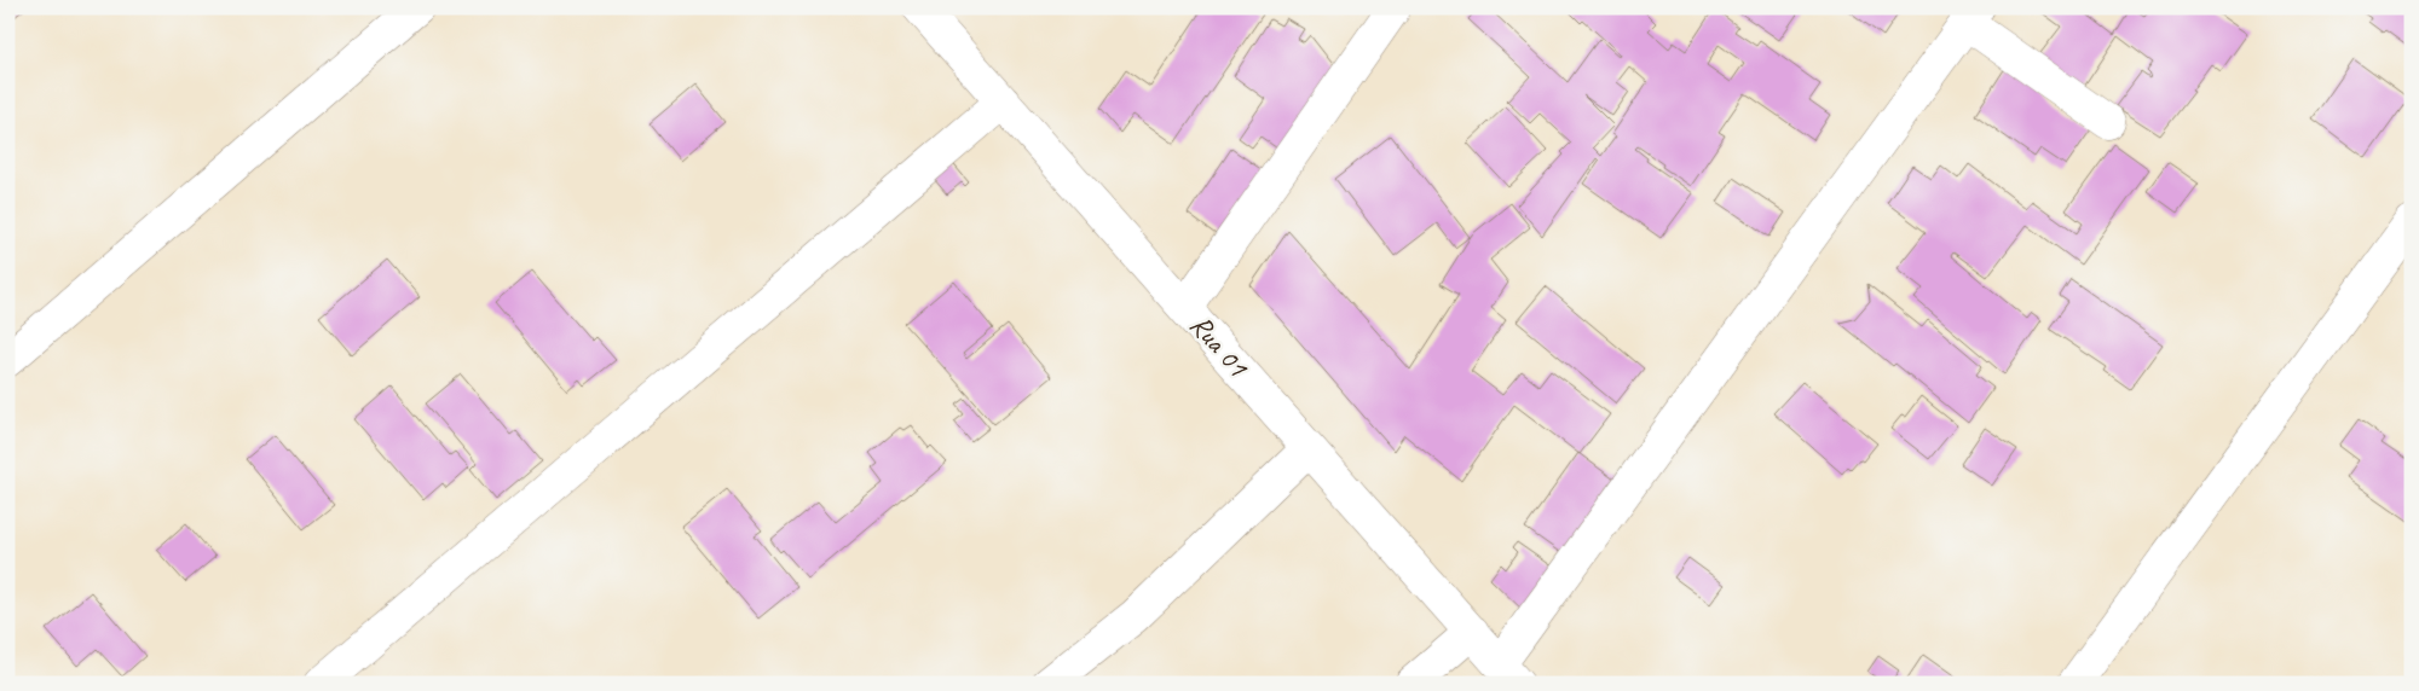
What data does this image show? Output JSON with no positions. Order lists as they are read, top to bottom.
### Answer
{
  "streets": {
    "street": ["Rua 01"]
  }
}
